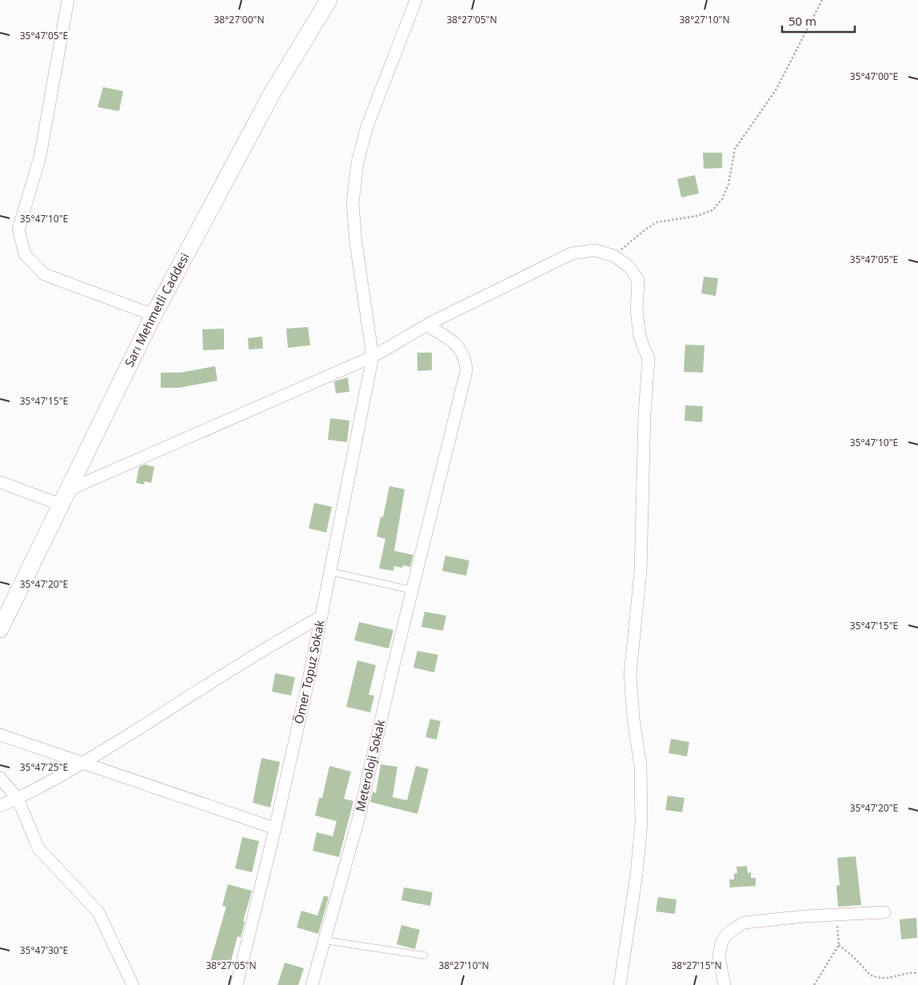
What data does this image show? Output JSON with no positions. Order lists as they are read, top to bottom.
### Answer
{
  "streets": {
    "street": ["Sarı Mehmetli Caddesi", "Ömer Topuz Sokak", "Meteroloji Sokak"]
  },
  "scale_bar": "50 m",
  "coordinates": [
    "38°27'00\"N",
    "38°27'05\"N",
    "38°27'10\"N",
    "35°47'05\"E",
    "35°47'00\"E",
    "35°47'10\"E",
    "35°47'15\"E",
    "35°47'20\"E",
    "35°47'25\"E",
    "35°47'30\"E",
    "38°27'15\"N"
  ]
}
